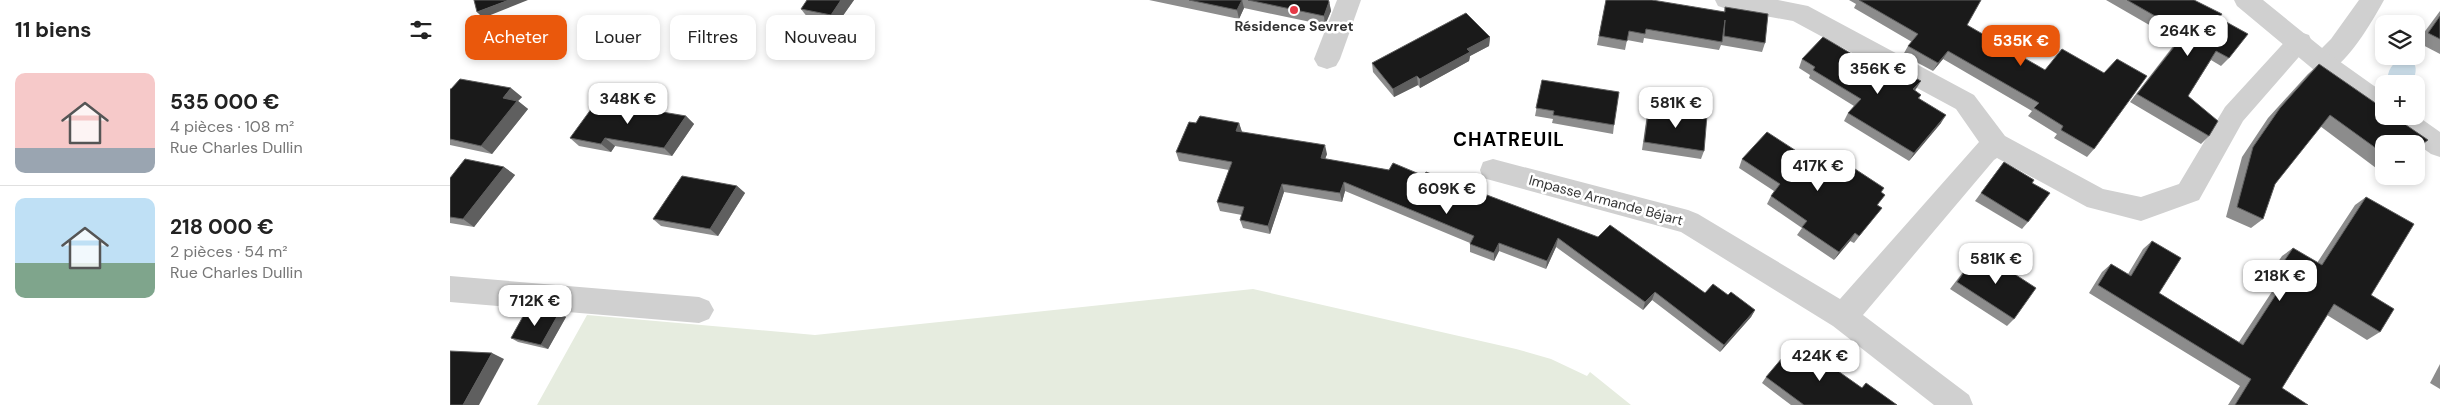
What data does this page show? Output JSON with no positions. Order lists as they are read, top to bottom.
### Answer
{
  "streets": {
    "street": ["Impasse Armande Béjart"]
  },
  "districts": ["CHATREUIL"],
  "places": ["Résidence Sevret"],
  "page": {
    "heading": "11 biens",
    "map_buttons": ["+", "−"],
    "price": [
      "264K €",
      "535K €",
      "356K €",
      "348K €",
      "581K €",
      "417K €",
      "609K €",
      "581K €",
      "218K €",
      "712K €",
      "424K €"
    ],
    "chip": [
      "Acheter",
      "Louer",
      "Filtres",
      "Nouveau"
    ],
    "list": [
      {
        "name": "535 000 €",
        "note": "4 pièces · 108 m² · Rue Charles Dullin"
      },
      {
        "name": "218 000 €",
        "note": "2 pièces · 54 m² · Rue Charles Dullin"
      }
    ]
  }
}
